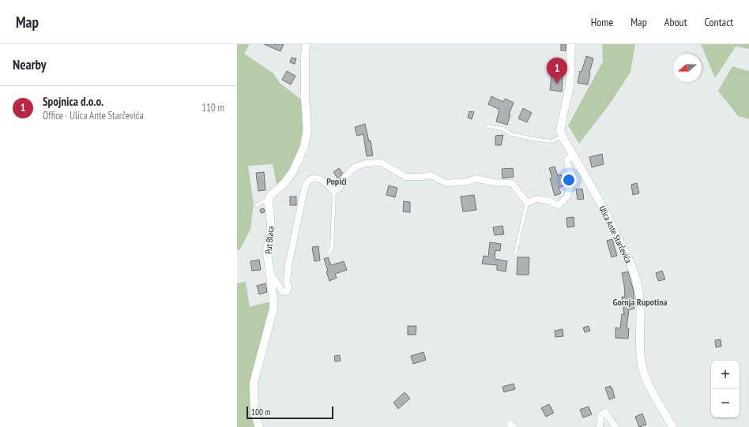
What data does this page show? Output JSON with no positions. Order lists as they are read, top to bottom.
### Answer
{
  "streets": {
    "street": ["Ulica Ante Starčevića", "Put Blaca"]
  },
  "districts": ["Popići", "Gornja Rupotina"],
  "scale_bar": "100 m",
  "north": "left",
  "page": {
    "header": "Map",
    "nav": [
      "Home",
      "Map",
      "About",
      "Contact"
    ],
    "heading": "Nearby",
    "pins": "1",
    "list": [
      {
        "mark": "1",
        "name": "Spojnica d.o.o.",
        "note": "Office · Ulica Ante Starčevića",
        "value": "110 m"
      }
    ],
    "map_buttons": ["+", "−"],
    "scale": "100 m"
  }
}
